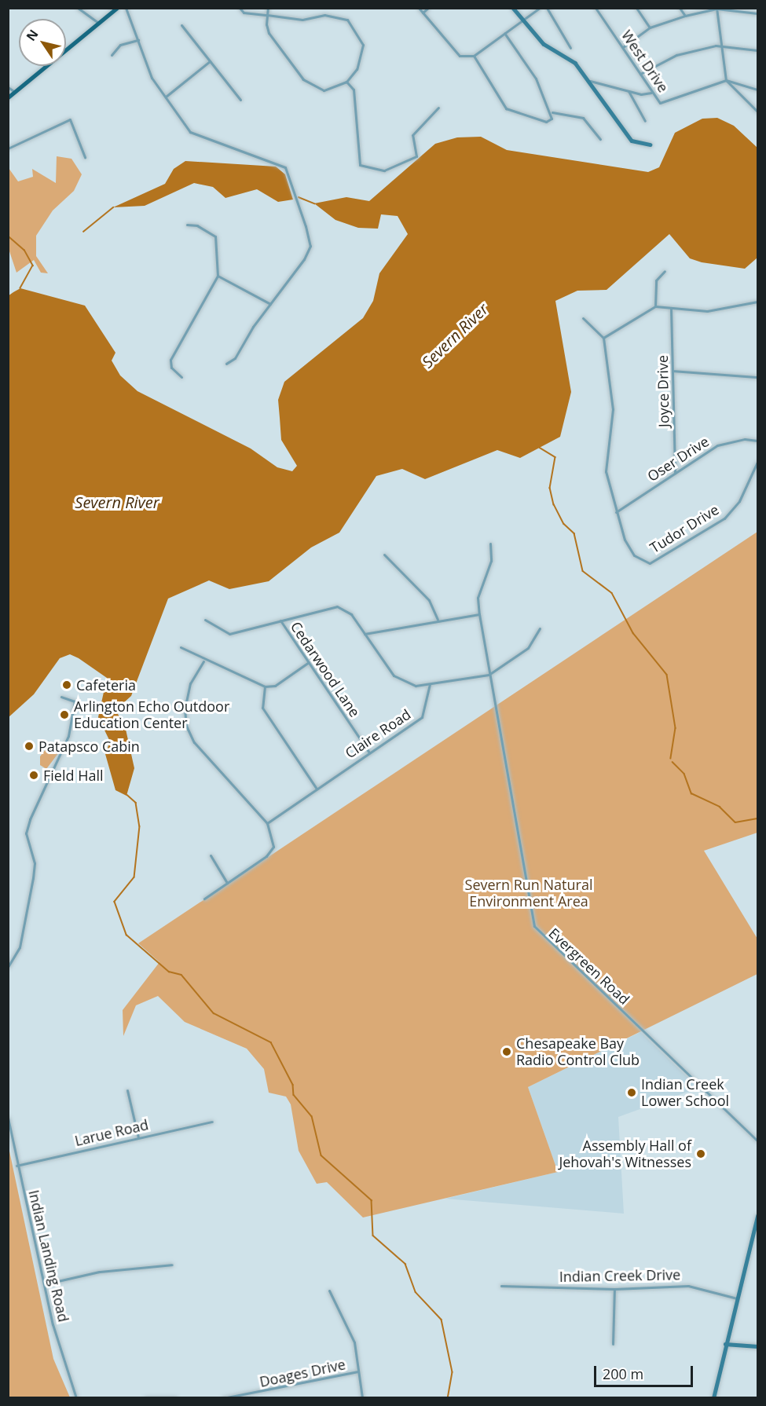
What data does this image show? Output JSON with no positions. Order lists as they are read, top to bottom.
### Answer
{
  "streets": {
    "street": [
      "West Drive",
      "Joyce Drive",
      "Oser Drive",
      "Tudor Drive",
      "Cedarwood Lane",
      "Claire Road",
      "Evergreen Road",
      "Larue Road",
      "Indian Landing Road",
      "Indian Creek Drive",
      "Doages Drive"
    ]
  },
  "crossings": [
    ["Joyce Drive", "Oser Drive"],
    ["Oser Drive", "Tudor Drive"],
    ["Cedarwood Lane", "Claire Road"],
    ["Larue Road", "Indian Landing Road"]
  ],
  "water": ["Severn River"],
  "parks": ["Severn Run Natural Environment Area"],
  "places": [
    "Cafeteria",
    "Arlington Echo Outdoor Education Center",
    "Patapsco Cabin",
    "Field Hall",
    "Chesapeake Bay Radio Control Club",
    "Indian Creek Lower School",
    "Assembly Hall of Jehovah's Witnesses"
  ],
  "scale_bar": "200 m",
  "north": "top left"
}
